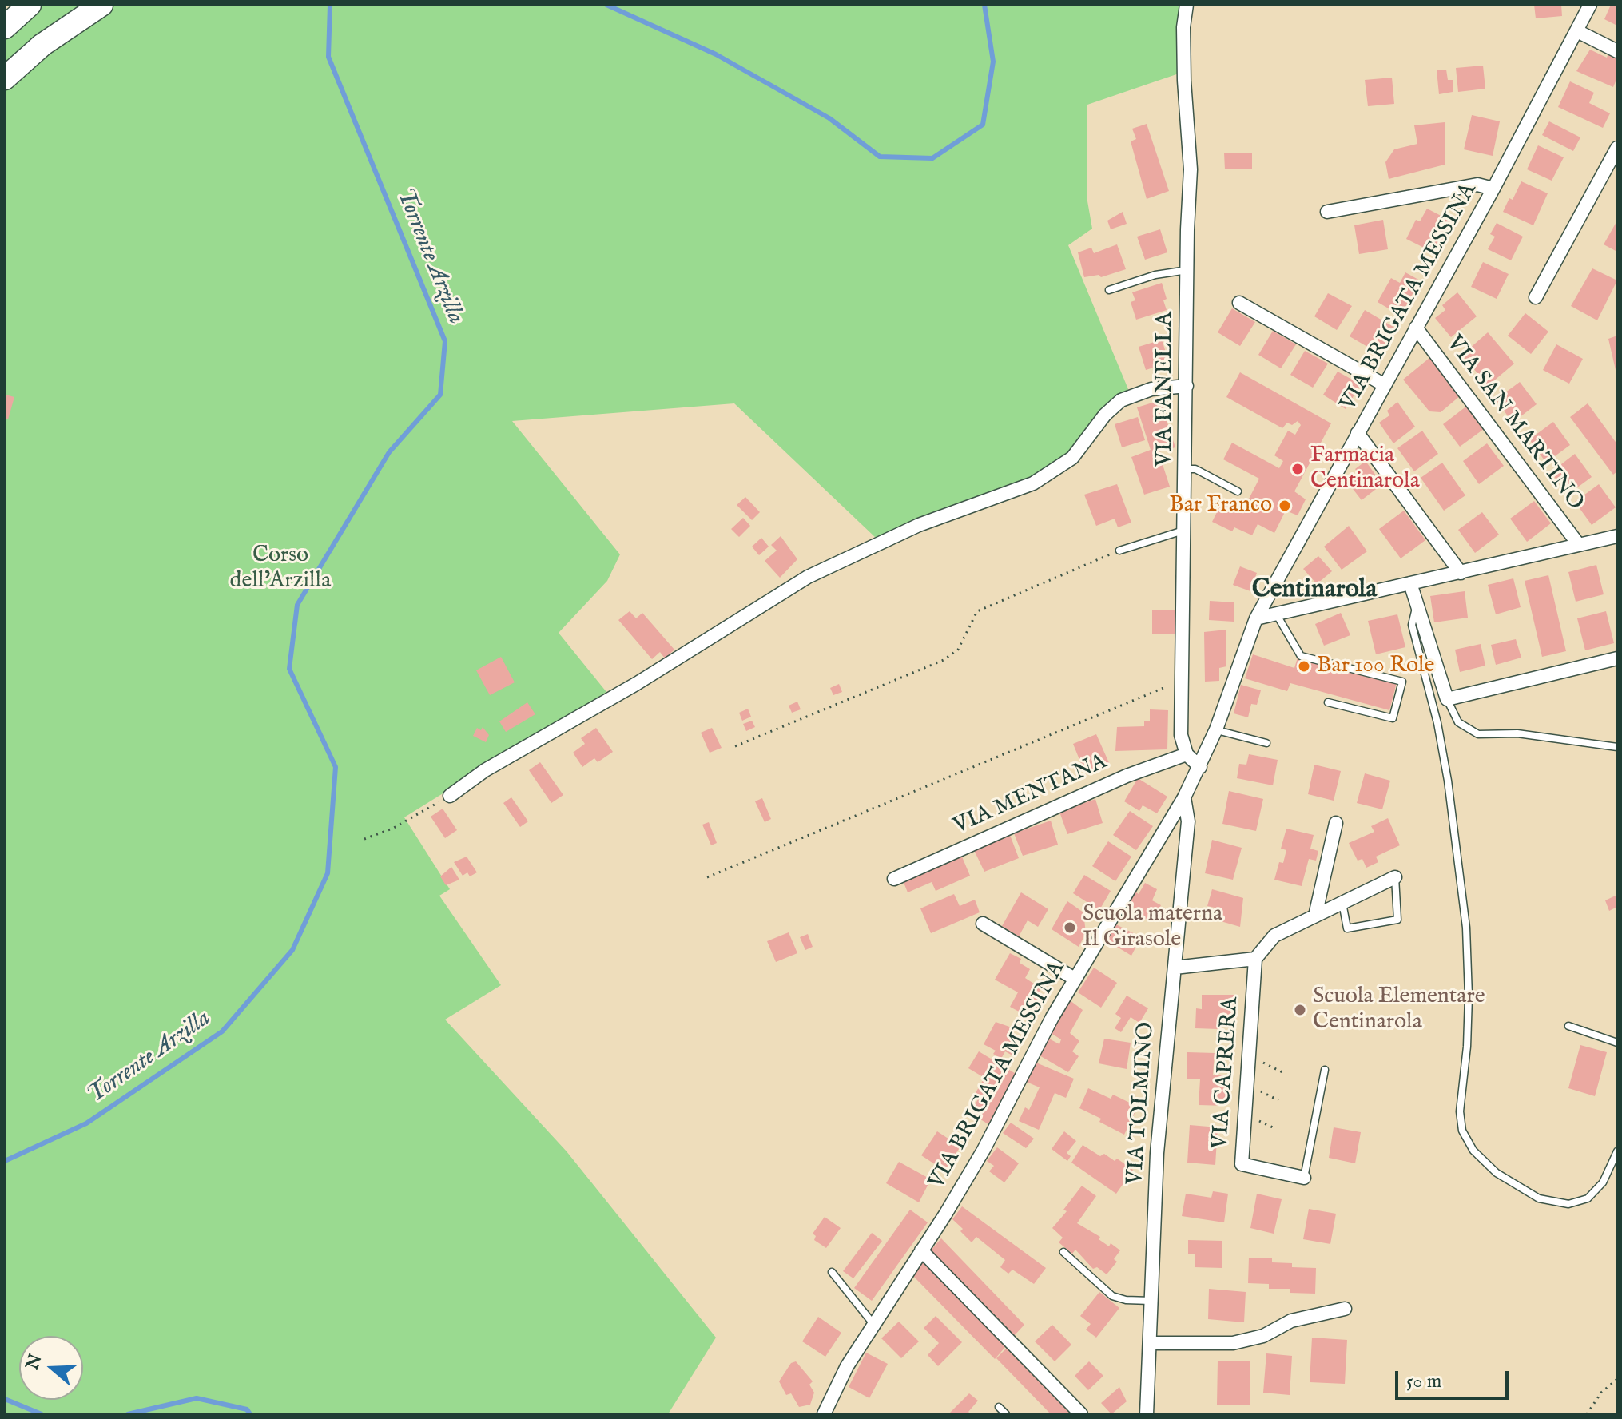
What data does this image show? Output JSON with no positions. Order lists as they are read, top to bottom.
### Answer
{
  "streets": {
    "street": [
      "VIA BRIGATA MESSINA",
      "VIA FANELLA",
      "VIA SAN MARTINO",
      "VIA MENTANA",
      "VIA CAPRERA",
      "VIA TOLMINO"
    ]
  },
  "crossings": [
    ["VIA BRIGATA MESSINA", "VIA SAN MARTINO"],
    ["VIA BRIGATA MESSINA", "VIA TOLMINO"],
    ["VIA FANELLA", "VIA MENTANA"]
  ],
  "districts": ["Centinarola"],
  "water": ["Torrente Arzilla"],
  "parks": ["Corso dell'Arzilla"],
  "places": [
    "Farmacia Centinarola",
    "Bar Franco",
    "Bar 100 Role",
    "Scuola materna Il Girasole",
    "Scuola Elementare Centinarola"
  ],
  "scale_bar": "50 m",
  "north": "left"
}
